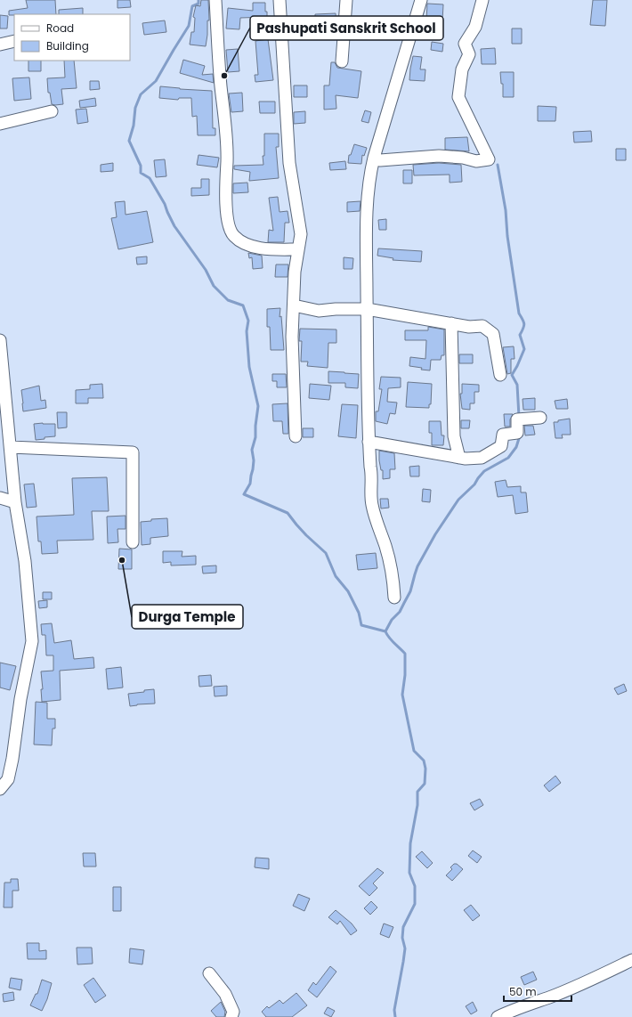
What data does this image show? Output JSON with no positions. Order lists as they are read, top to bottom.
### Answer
{
  "places": ["Pashupati Sanskrit School", "Durga Temple"],
  "legend": ["Road", "Building"],
  "scale_bar": "50 m"
}
